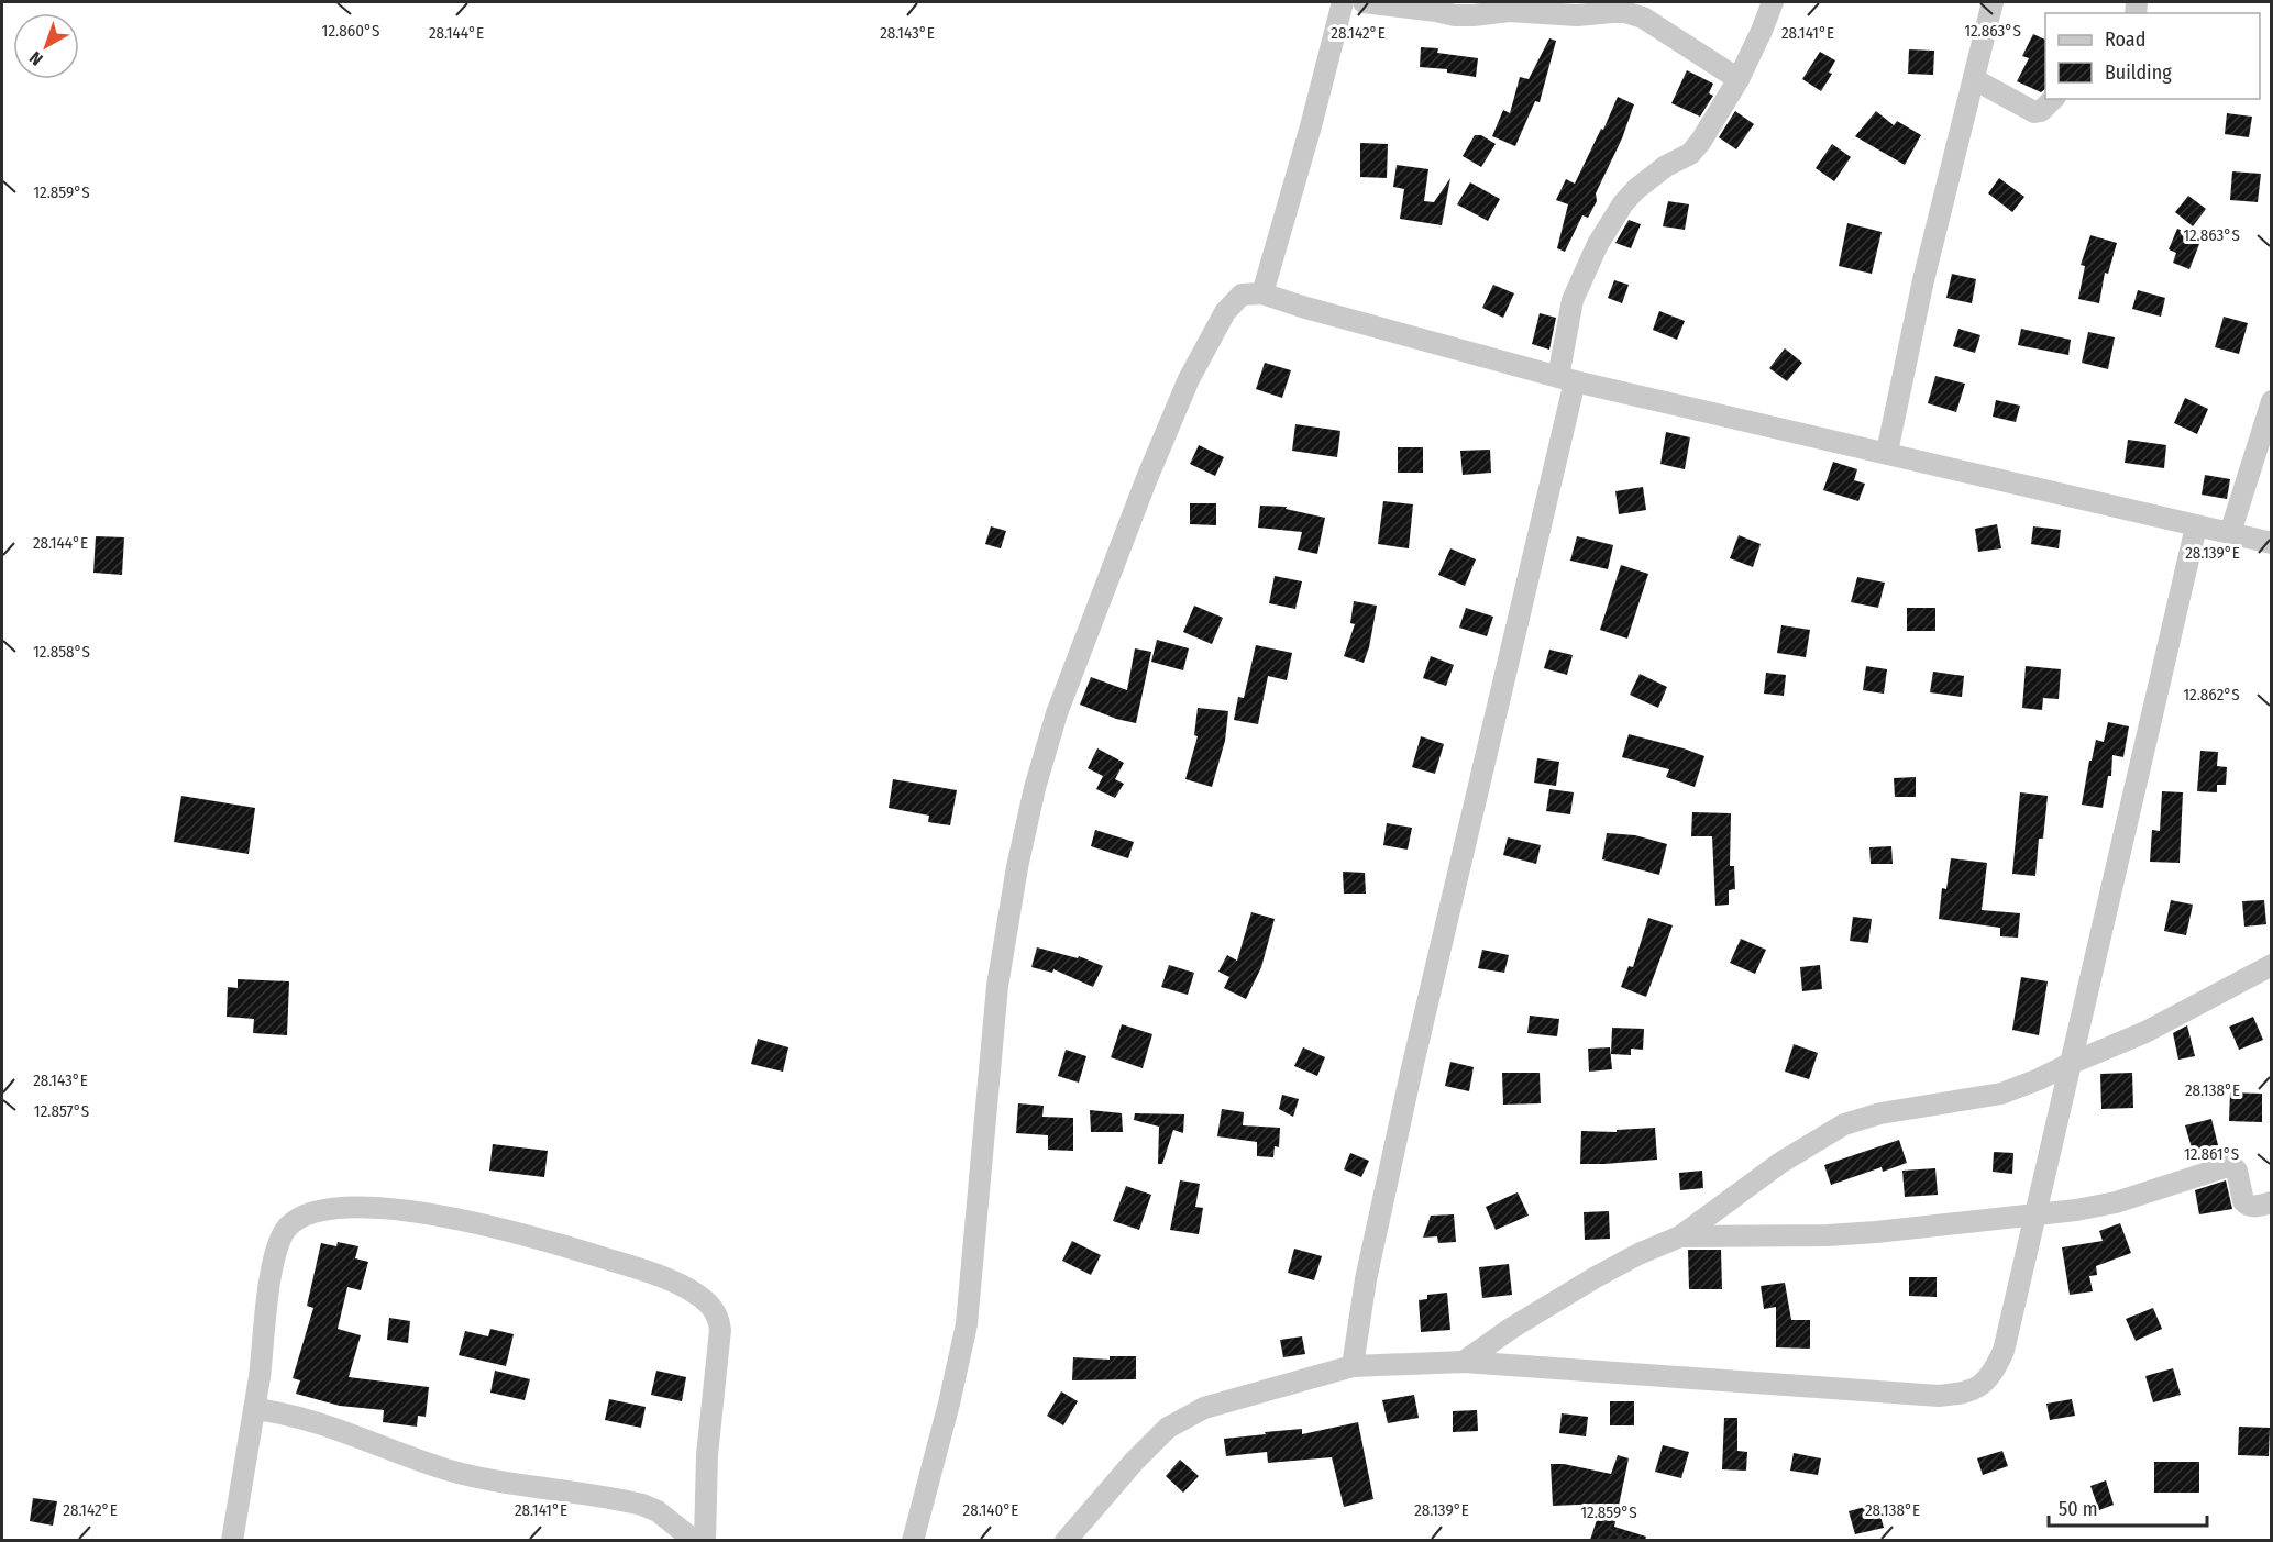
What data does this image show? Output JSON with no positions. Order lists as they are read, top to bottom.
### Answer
{
  "legend": ["Road", "Building"],
  "scale_bar": "50 m",
  "north": "bottom left",
  "coordinates": [
    "12.860°S",
    "12.863°S",
    "28.144°E",
    "28.143°E",
    "28.142°E",
    "28.141°E",
    "12.859°S",
    "28.139°E",
    "12.858°S",
    "12.862°S",
    "28.138°E",
    "12.857°S",
    "12.861°S",
    "28.140°E"
  ]
}
